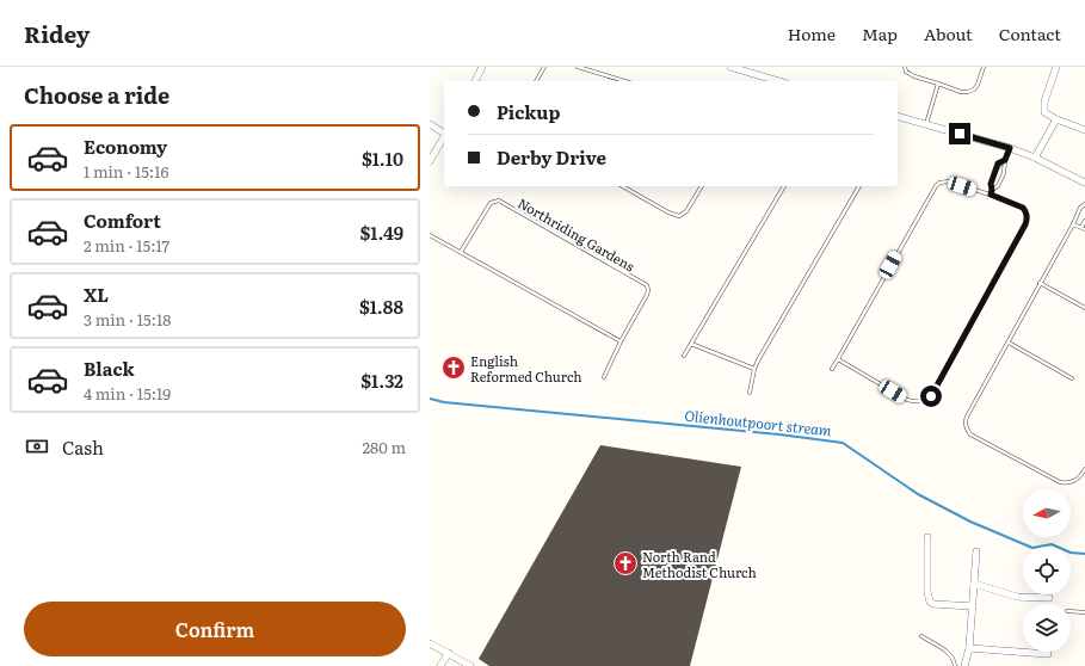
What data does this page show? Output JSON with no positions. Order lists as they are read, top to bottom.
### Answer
{
  "streets": {
    "lane": ["Northriding Gardens"]
  },
  "water": ["Olienhoutpoort stream"],
  "places": {
    "church": ["English Reformed Church", "North Rand Methodist Church"]
  },
  "north": "left",
  "page": {
    "header": "Ridey",
    "nav": [
      "Home",
      "Map",
      "About",
      "Contact"
    ],
    "heading": "Choose a ride",
    "banner": ["Pickup", "Derby Drive"],
    "list": [
      {
        "name": "Economy",
        "note": "1 min · 15:16",
        "value": "$1.10"
      },
      {
        "name": "Comfort",
        "note": "2 min · 15:17",
        "value": "$1.49"
      },
      {
        "name": "XL",
        "note": "3 min · 15:18",
        "value": "$1.88"
      },
      {
        "name": "Black",
        "note": "4 min · 15:19",
        "value": "$1.32"
      }
    ],
    "pay": ["Cash", "280 m"],
    "buttons": "Confirm"
  }
}
